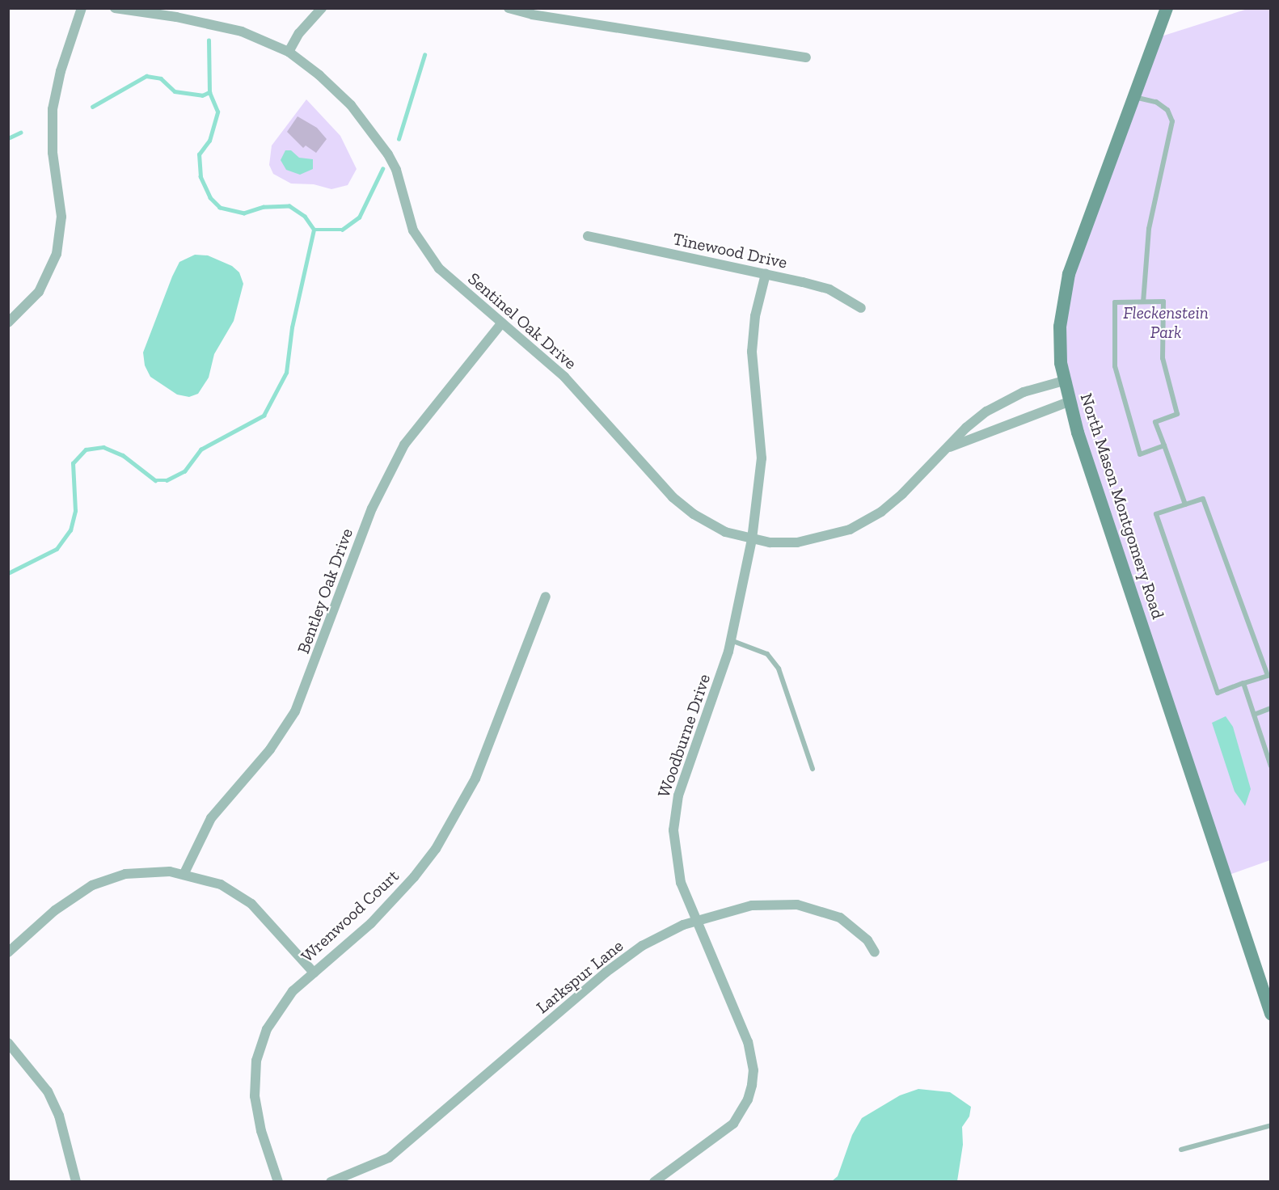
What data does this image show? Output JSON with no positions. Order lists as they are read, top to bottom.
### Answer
{
  "streets": {
    "street": [
      "Tinewood Drive",
      "Sentinel Oak Drive",
      "North Mason Montgomery Road",
      "Bentley Oak Drive",
      "Woodburne Drive",
      "Wrenwood Court",
      "Larkspur Lane"
    ]
  },
  "crossings": [
    ["Tinewood Drive", "Woodburne Drive"],
    ["Sentinel Oak Drive", "North Mason Montgomery Road"],
    ["Sentinel Oak Drive", "Bentley Oak Drive"],
    ["Sentinel Oak Drive", "Woodburne Drive"],
    ["Woodburne Drive", "Larkspur Lane"]
  ],
  "parks": ["Fleckenstein Park"]
}
